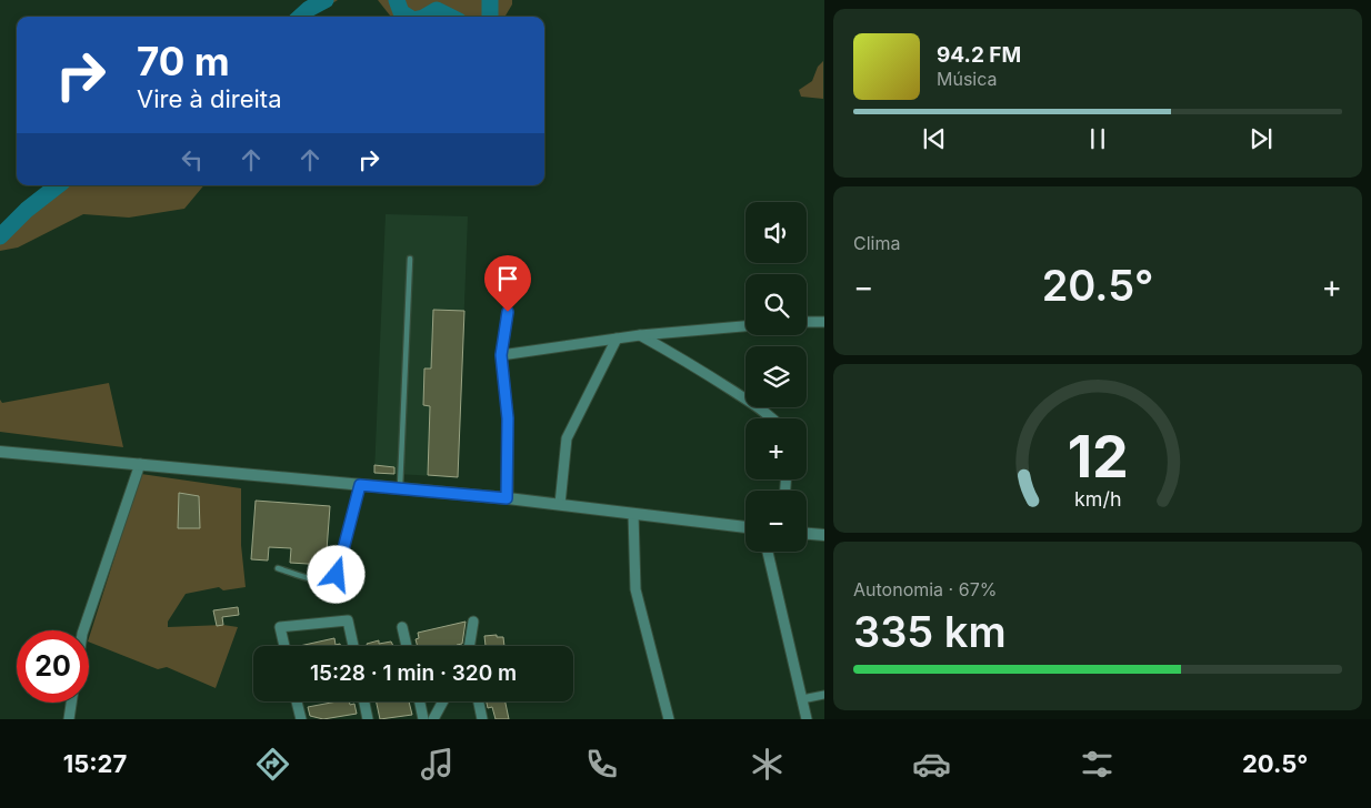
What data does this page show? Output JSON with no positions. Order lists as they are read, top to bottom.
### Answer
{
  "page": {
    "turn": ["70 m", "Vire à direita"],
    "song": ["94.2 FM", "Música"],
    "tile": [
      "Clima",
      ["Autonomia · 67%", "335 km"]
    ],
    "map_buttons": ["+", "−"],
    "heat": ["−", "20.5°", "+"],
    "limit": "20",
    "trip": "15:28 · 1 min · 320 m",
    "tabs": ["15:27", "20.5°"],
    "gauge": ["12", "km/h"]
  }
}
